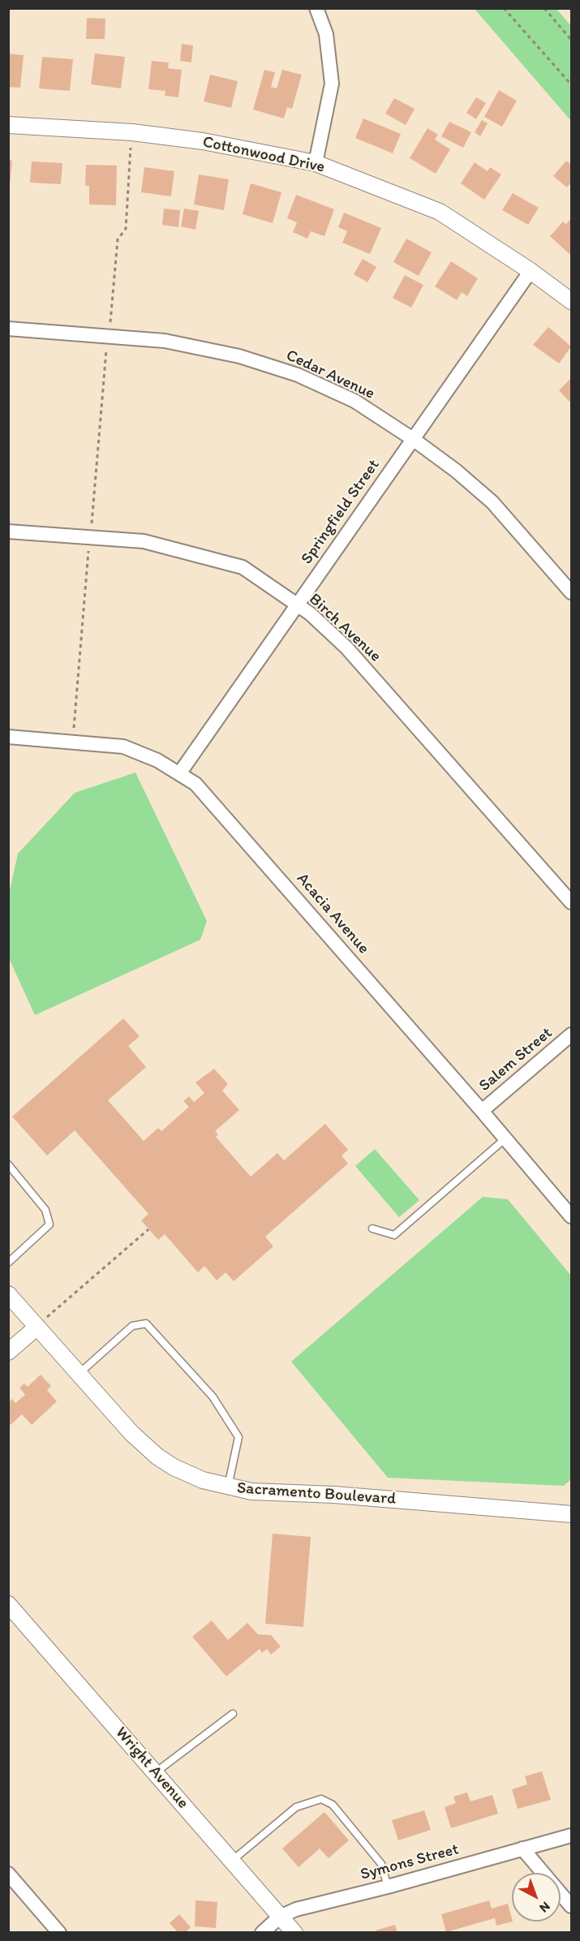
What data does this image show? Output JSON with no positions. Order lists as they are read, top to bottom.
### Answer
{
  "streets": {
    "street": [
      "Cottonwood Drive",
      "Cedar Avenue",
      "Springfield Street",
      "Birch Avenue",
      "Acacia Avenue",
      "Salem Street",
      "Sacramento Boulevard",
      "Wright Avenue",
      "Symons Street"
    ]
  },
  "crossings": [
    ["Cottonwood Drive", "Springfield Street"],
    ["Cedar Avenue", "Springfield Street"],
    ["Springfield Street", "Birch Avenue"],
    ["Springfield Street", "Acacia Avenue"],
    ["Acacia Avenue", "Salem Street"],
    ["Wright Avenue", "Symons Street"]
  ],
  "north": "bottom right"
}
